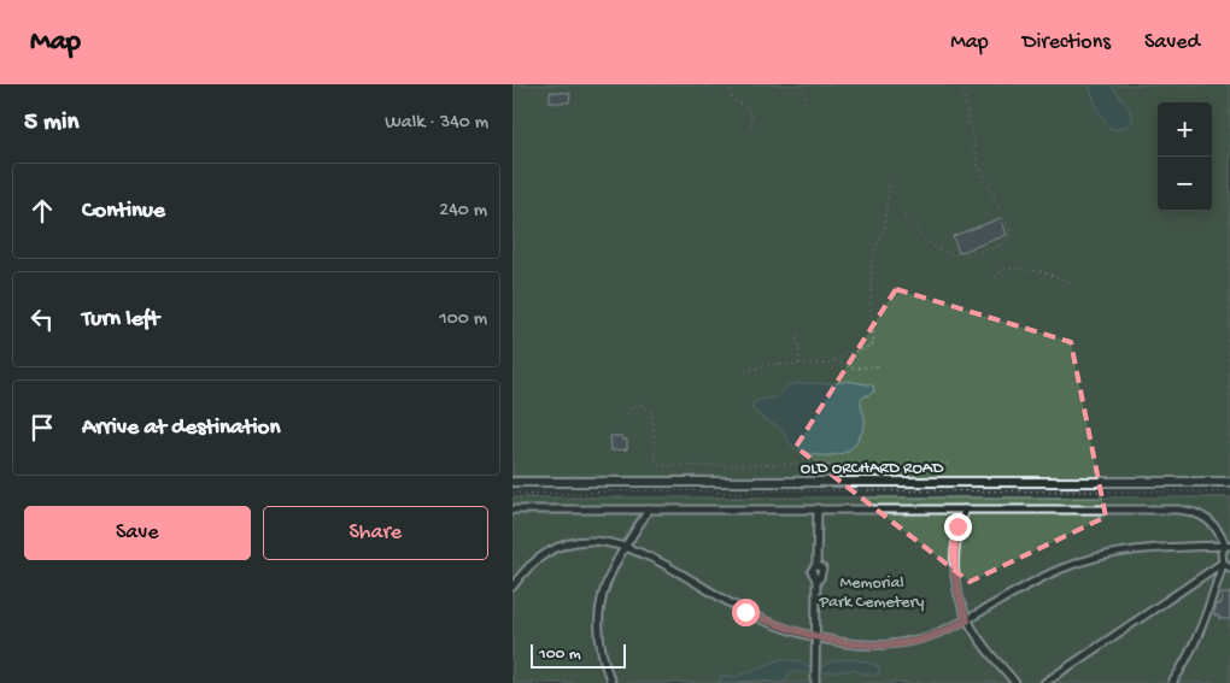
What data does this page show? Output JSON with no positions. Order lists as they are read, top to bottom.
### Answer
{
  "streets": {
    "main road": ["OLD ORCHARD ROAD"]
  },
  "parks": ["Memorial Park Cemetery"],
  "scale_bar": "100 m",
  "page": {
    "header": "Map",
    "nav": ["Map", "Directions", "Saved"],
    "heading": ["5 min", "Walk · 340 m"],
    "map_buttons": ["+", "−"],
    "list": [
      ["Continue", "240 m"],
      ["Turn left", "100 m"],
      "Arrive at destination"
    ],
    "buttons": ["Save", "Share"],
    "scale": "100 m"
  }
}
